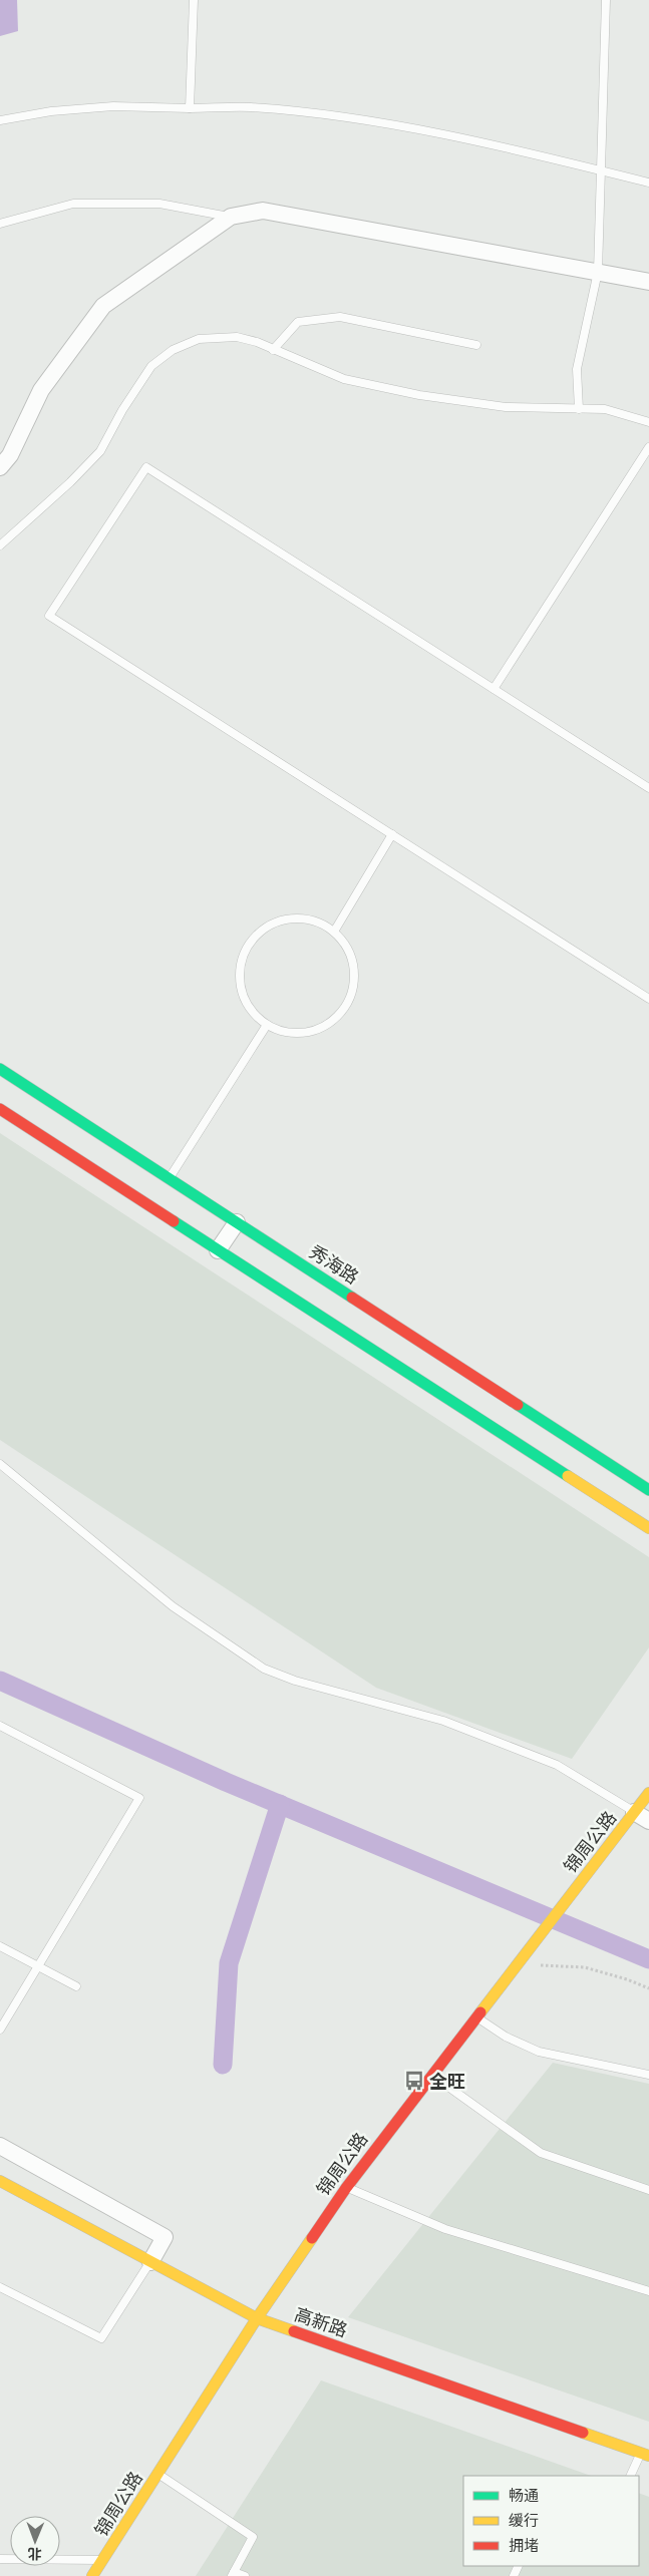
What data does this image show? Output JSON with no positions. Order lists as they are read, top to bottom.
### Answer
{
  "streets": {
    "main road": ["秀海路", "锦周公路", "高新路"]
  },
  "crossings": [
    ["锦周公路", "高新路"]
  ],
  "places": {
    "bus stop": ["全旺"]
  },
  "legend": ["畅通", "缓行", "拥堵"],
  "north": "bottom"
}
